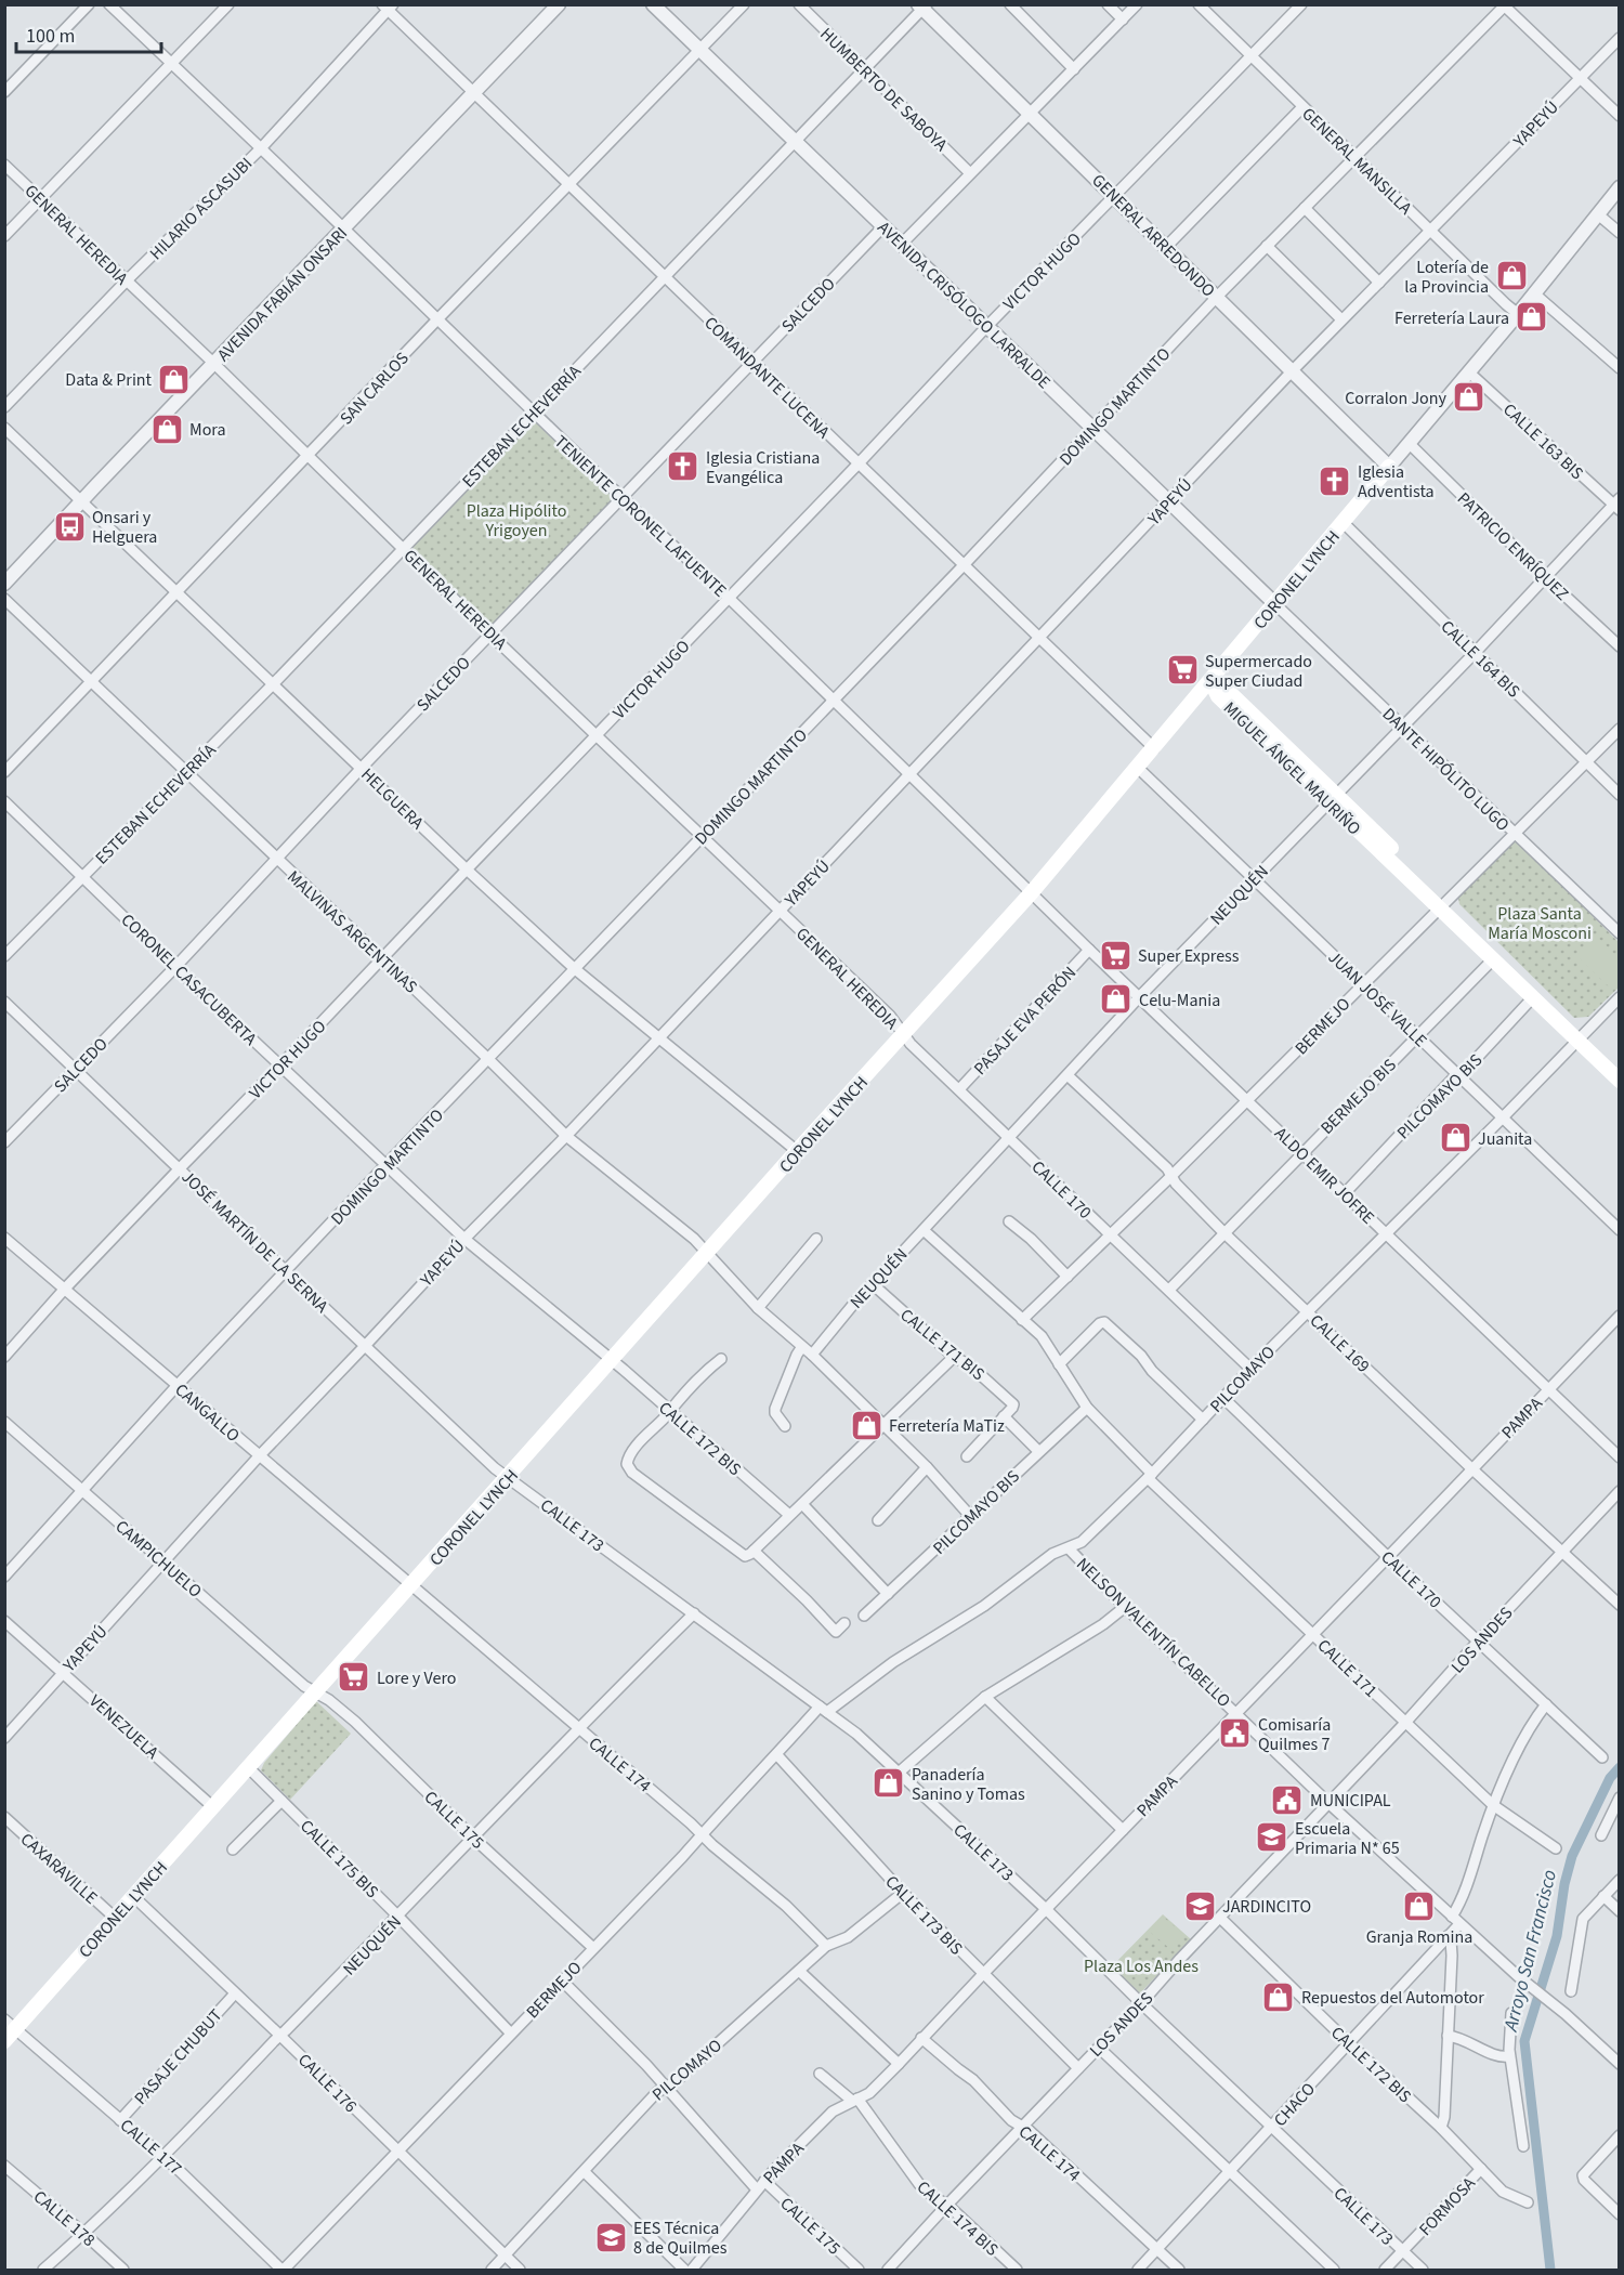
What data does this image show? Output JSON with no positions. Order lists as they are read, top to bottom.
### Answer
{
  "streets": {
    "main road": ["CORONEL LYNCH", "MIGUEL ÁNGEL MAURIÑO"],
    "street": [
      "HUMBERTO DE SABOYA",
      "YAPEYÚ",
      "GENERAL MANSILLA",
      "HILARIO ASCASUBI",
      "GENERAL HEREDIA",
      "GENERAL ARREDONDO",
      "VICTOR HUGO",
      "AVENIDA FABIÁN ONSARI",
      "SALCEDO",
      "AVENIDA CRISÓLOGO LARRALDE",
      "COMANDANTE LUCENA",
      "SAN CARLOS",
      "DOMINGO MARTINTO",
      "ESTEBAN ECHEVERRÍA",
      "CALLE 163 BIS",
      "TENIENTE CORONEL LAFUENTE",
      "PATRICIO ENRÍQUEZ",
      "CALLE 164 BIS",
      "DANTE HIPÓLITO LUGO",
      "HELGUERA",
      "NEUQUÉN",
      "MALVINAS ARGENTINAS",
      "CORONEL CASACUBERTA",
      "JUAN JOSÉ VALLE",
      "PASAJE EVA PERÓN",
      "BERMEJO",
      "BERMEJO BIS",
      "PILCOMAYO BIS",
      "ALDO EMIR JOFRE",
      "CALLE 170",
      "JOSÉ MARTÍN DE LA SERNA",
      "CALLE 169",
      "CALLE 171 BIS",
      "PILCOMAYO",
      "CANGALLO",
      "PAMPA",
      "CALLE 172 BIS",
      "CALLE 173",
      "CAMPICHUELO",
      "NELSON VALENTÍN CABELLO",
      "LOS ANDES",
      "CALLE 171",
      "VENEZUELA",
      "CALLE 174",
      "CALLE 175",
      "CALLE 175 BIS",
      "CAXARAVILLE",
      "CALLE 173 BIS",
      "PASAJE CHUBUT",
      "CALLE 176",
      "CHACO",
      "CALLE 177",
      "FORMOSA",
      "CALLE 178",
      "CALLE 174 BIS"
    ]
  },
  "crossings": [
    ["HUMBERTO DE SABOYA", "ESTEBAN ECHEVERRÍA"],
    ["YAPEYÚ", "GENERAL MANSILLA"],
    ["YAPEYÚ", "GENERAL HEREDIA"],
    ["YAPEYÚ", "GENERAL ARREDONDO"],
    ["YAPEYÚ", "AVENIDA CRISÓLOGO LARRALDE"],
    ["YAPEYÚ", "COMANDANTE LUCENA"],
    ["YAPEYÚ", "TENIENTE CORONEL LAFUENTE"],
    ["YAPEYÚ", "HELGUERA"],
    ["YAPEYÚ", "MALVINAS ARGENTINAS"],
    ["YAPEYÚ", "CORONEL CASACUBERTA"],
    ["YAPEYÚ", "JOSÉ MARTÍN DE LA SERNA"],
    ["YAPEYÚ", "CANGALLO"],
    ["YAPEYÚ", "CAMPICHUELO"],
    ["YAPEYÚ", "VENEZUELA"],
    ["GENERAL MANSILLA", "VICTOR HUGO"],
    ["GENERAL MANSILLA", "DOMINGO MARTINTO"],
    ["GENERAL MANSILLA", "CORONEL LYNCH"],
    ["HILARIO ASCASUBI", "GENERAL HEREDIA"],
    ["HILARIO ASCASUBI", "COMANDANTE LUCENA"],
    ["HILARIO ASCASUBI", "TENIENTE CORONEL LAFUENTE"],
    ["GENERAL HEREDIA", "VICTOR HUGO"],
    ["GENERAL HEREDIA", "AVENIDA FABIÁN ONSARI"],
    ["GENERAL HEREDIA", "SALCEDO"],
    ["GENERAL HEREDIA", "SAN CARLOS"],
    ["GENERAL HEREDIA", "DOMINGO MARTINTO"],
    ["GENERAL HEREDIA", "ESTEBAN ECHEVERRÍA"],
    ["GENERAL HEREDIA", "CORONEL LYNCH"],
    ["GENERAL HEREDIA", "CALLE 170"],
    ["GENERAL ARREDONDO", "VICTOR HUGO"],
    ["GENERAL ARREDONDO", "DOMINGO MARTINTO"],
    ["GENERAL ARREDONDO", "ESTEBAN ECHEVERRÍA"],
    ["GENERAL ARREDONDO", "CORONEL LYNCH"],
    ["VICTOR HUGO", "AVENIDA CRISÓLOGO LARRALDE"],
    ["VICTOR HUGO", "COMANDANTE LUCENA"],
    ["VICTOR HUGO", "TENIENTE CORONEL LAFUENTE"],
    ["VICTOR HUGO", "HELGUERA"],
    ["VICTOR HUGO", "MALVINAS ARGENTINAS"],
    ["VICTOR HUGO", "CORONEL CASACUBERTA"],
    ["VICTOR HUGO", "JOSÉ MARTÍN DE LA SERNA"],
    ["VICTOR HUGO", "CANGALLO"],
    ["AVENIDA FABIÁN ONSARI", "COMANDANTE LUCENA"],
    ["AVENIDA FABIÁN ONSARI", "TENIENTE CORONEL LAFUENTE"],
    ["AVENIDA FABIÁN ONSARI", "HELGUERA"],
    ["SALCEDO", "AVENIDA CRISÓLOGO LARRALDE"],
    ["SALCEDO", "COMANDANTE LUCENA"],
    ["SALCEDO", "TENIENTE CORONEL LAFUENTE"],
    ["SALCEDO", "HELGUERA"],
    ["SALCEDO", "MALVINAS ARGENTINAS"],
    ["SALCEDO", "CORONEL CASACUBERTA"],
    ["SALCEDO", "JOSÉ MARTÍN DE LA SERNA"],
    ["AVENIDA CRISÓLOGO LARRALDE", "SAN CARLOS"],
    ["AVENIDA CRISÓLOGO LARRALDE", "DOMINGO MARTINTO"],
    ["AVENIDA CRISÓLOGO LARRALDE", "ESTEBAN ECHEVERRÍA"],
    ["AVENIDA CRISÓLOGO LARRALDE", "CORONEL LYNCH"],
    ["AVENIDA CRISÓLOGO LARRALDE", "DANTE HIPÓLITO LUGO"],
    ["COMANDANTE LUCENA", "SAN CARLOS"],
    ["COMANDANTE LUCENA", "DOMINGO MARTINTO"],
    ["COMANDANTE LUCENA", "ESTEBAN ECHEVERRÍA"],
    ["COMANDANTE LUCENA", "CORONEL LYNCH"],
    ["SAN CARLOS", "TENIENTE CORONEL LAFUENTE"],
    ["SAN CARLOS", "HELGUERA"],
    ["SAN CARLOS", "MALVINAS ARGENTINAS"],
    ["DOMINGO MARTINTO", "TENIENTE CORONEL LAFUENTE"],
    ["DOMINGO MARTINTO", "HELGUERA"],
    ["DOMINGO MARTINTO", "MALVINAS ARGENTINAS"],
    ["DOMINGO MARTINTO", "CORONEL CASACUBERTA"],
    ["DOMINGO MARTINTO", "JOSÉ MARTÍN DE LA SERNA"],
    ["DOMINGO MARTINTO", "CANGALLO"],
    ["DOMINGO MARTINTO", "CAMPICHUELO"],
    ["ESTEBAN ECHEVERRÍA", "TENIENTE CORONEL LAFUENTE"],
    ["ESTEBAN ECHEVERRÍA", "HELGUERA"],
    ["ESTEBAN ECHEVERRÍA", "MALVINAS ARGENTINAS"],
    ["ESTEBAN ECHEVERRÍA", "CORONEL CASACUBERTA"],
    ["CALLE 163 BIS", "CORONEL LYNCH"],
    ["CALLE 163 BIS", "NEUQUÉN"],
    ["TENIENTE CORONEL LAFUENTE", "CORONEL LYNCH"],
    ["TENIENTE CORONEL LAFUENTE", "ALDO EMIR JOFRE"],
    ["PATRICIO ENRÍQUEZ", "CORONEL LYNCH"],
    ["PATRICIO ENRÍQUEZ", "NEUQUÉN"],
    ["CORONEL LYNCH", "CALLE 164 BIS"],
    ["CORONEL LYNCH", "MIGUEL ÁNGEL MAURIÑO"],
    ["CORONEL LYNCH", "DANTE HIPÓLITO LUGO"],
    ["CORONEL LYNCH", "HELGUERA"],
    ["CORONEL LYNCH", "MALVINAS ARGENTINAS"],
    ["CORONEL LYNCH", "CORONEL CASACUBERTA"],
    ["CORONEL LYNCH", "JUAN JOSÉ VALLE"],
    ["CORONEL LYNCH", "ALDO EMIR JOFRE"],
    ["CORONEL LYNCH", "CALLE 170"],
    ["CORONEL LYNCH", "JOSÉ MARTÍN DE LA SERNA"],
    ["CORONEL LYNCH", "CANGALLO"],
    ["CORONEL LYNCH", "CALLE 172 BIS"],
    ["CORONEL LYNCH", "CALLE 173"],
    ["CORONEL LYNCH", "CAMPICHUELO"],
    ["CORONEL LYNCH", "VENEZUELA"],
    ["CORONEL LYNCH", "CALLE 174"],
    ["CORONEL LYNCH", "CALLE 175"],
    ["CORONEL LYNCH", "CALLE 175 BIS"],
    ["CORONEL LYNCH", "CAXARAVILLE"],
    ["CORONEL LYNCH", "CALLE 176"],
    ["CORONEL LYNCH", "CALLE 177"],
    ["CALLE 164 BIS", "NEUQUÉN"],
    ["CALLE 164 BIS", "BERMEJO"],
    ["MIGUEL ÁNGEL MAURIÑO", "NEUQUÉN"],
    ["MIGUEL ÁNGEL MAURIÑO", "BERMEJO"],
    ["MIGUEL ÁNGEL MAURIÑO", "BERMEJO BIS"],
    ["MIGUEL ÁNGEL MAURIÑO", "PILCOMAYO BIS"],
    ["MIGUEL ÁNGEL MAURIÑO", "PILCOMAYO"],
    ["DANTE HIPÓLITO LUGO", "NEUQUÉN"],
    ["DANTE HIPÓLITO LUGO", "BERMEJO"],
    ["NEUQUÉN", "JUAN JOSÉ VALLE"],
    ["NEUQUÉN", "ALDO EMIR JOFRE"],
    ["NEUQUÉN", "CALLE 170"],
    ["NEUQUÉN", "CALLE 169"],
    ["NEUQUÉN", "CALLE 171 BIS"],
    ["NEUQUÉN", "CALLE 173"],
    ["NEUQUÉN", "CALLE 171"],
    ["NEUQUÉN", "CALLE 174"],
    ["NEUQUÉN", "CALLE 175"],
    ["NEUQUÉN", "CALLE 175 BIS"],
    ["NEUQUÉN", "CALLE 176"],
    ["NEUQUÉN", "CALLE 177"],
    ["NEUQUÉN", "CALLE 178"],
    ["CORONEL CASACUBERTA", "CALLE 172 BIS"],
    ["JUAN JOSÉ VALLE", "BERMEJO"],
    ["JUAN JOSÉ VALLE", "BERMEJO BIS"],
    ["JUAN JOSÉ VALLE", "PILCOMAYO BIS"],
    ["JUAN JOSÉ VALLE", "PILCOMAYO"],
    ["PASAJE EVA PERÓN", "ALDO EMIR JOFRE"],
    ["PASAJE EVA PERÓN", "CALLE 170"],
    ["BERMEJO", "ALDO EMIR JOFRE"],
    ["BERMEJO", "CALLE 170"],
    ["BERMEJO", "CALLE 169"],
    ["BERMEJO", "PILCOMAYO"],
    ["BERMEJO", "CALLE 173"],
    ["BERMEJO", "CALLE 171"],
    ["BERMEJO", "CALLE 174"],
    ["BERMEJO", "CALLE 175"],
    ["BERMEJO", "CALLE 175 BIS"],
    ["BERMEJO", "CALLE 173 BIS"],
    ["BERMEJO", "CALLE 176"],
    ["BERMEJO", "CALLE 177"],
    ["BERMEJO BIS", "ALDO EMIR JOFRE"],
    ["BERMEJO BIS", "CALLE 170"],
    ["BERMEJO BIS", "CALLE 169"],
    ["PILCOMAYO BIS", "ALDO EMIR JOFRE"],
    ["PILCOMAYO BIS", "CALLE 171"],
    ["ALDO EMIR JOFRE", "PILCOMAYO"],
    ["ALDO EMIR JOFRE", "PAMPA"],
    ["CALLE 170", "PILCOMAYO"],
    ["CALLE 170", "PAMPA"],
    ["CALLE 170", "LOS ANDES"],
    ["CALLE 170", "CHACO"],
    ["JOSÉ MARTÍN DE LA SERNA", "CALLE 173"],
    ["CALLE 169", "PILCOMAYO"],
    ["CALLE 169", "PAMPA"],
    ["CALLE 169", "LOS ANDES"],
    ["PILCOMAYO", "CALLE 173"],
    ["PILCOMAYO", "NELSON VALENTÍN CABELLO"],
    ["PILCOMAYO", "CALLE 171"],
    ["PILCOMAYO", "CALLE 174"],
    ["PILCOMAYO", "CALLE 175"],
    ["PILCOMAYO", "CALLE 173 BIS"],
    ["PILCOMAYO", "CALLE 176"],
    ["CANGALLO", "CALLE 174"],
    ["PAMPA", "CALLE 173"],
    ["PAMPA", "NELSON VALENTÍN CABELLO"],
    ["PAMPA", "CALLE 171"],
    ["PAMPA", "CALLE 174"],
    ["PAMPA", "CALLE 175"],
    ["PAMPA", "CALLE 173 BIS"],
    ["PAMPA", "CALLE 174 BIS"],
    ["CALLE 172 BIS", "LOS ANDES"],
    ["CALLE 172 BIS", "CHACO"],
    ["CALLE 172 BIS", "FORMOSA"],
    ["CALLE 173", "LOS ANDES"],
    ["CALLE 173", "CHACO"],
    ["CALLE 173", "FORMOSA"],
    ["CAMPICHUELO", "CALLE 175"],
    ["NELSON VALENTÍN CABELLO", "LOS ANDES"],
    ["NELSON VALENTÍN CABELLO", "CHACO"],
    ["LOS ANDES", "CALLE 171"],
    ["LOS ANDES", "CALLE 174"],
    ["LOS ANDES", "CALLE 173 BIS"],
    ["LOS ANDES", "CALLE 174 BIS"],
    ["CALLE 171", "CHACO"],
    ["CALLE 174", "CHACO"],
    ["PASAJE CHUBUT", "CALLE 176"],
    ["PASAJE CHUBUT", "CALLE 177"]
  ],
  "water": ["Arroyo San Francisco"],
  "parks": ["Plaza Hipólito Yrigoyen", "Plaza Santa María Mosconi", "Plaza Los Andes"],
  "places": {
    "shop": [
      "Lotería de la Provincia",
      "Ferretería Laura",
      "Data & Print",
      "Corralon Jony",
      "Mora",
      "Celu-Mania",
      "Juanita",
      "Ferretería MaTiz",
      "Panadería Sanino y Tomas",
      "Granja Romina",
      "Repuestos del Automotor"
    ],
    "church": ["Iglesia Cristiana Evangélica", "Iglesia Adventista"],
    "bus stop": ["Onsari y Helguera"],
    "supermarket": ["Supermercado Super Ciudad", "Super Express", "Lore y Vero"],
    "public building": ["Comisaría Quilmes 7", "MUNICIPAL"],
    "school or university": ["Escuela Primaria N* 65", "JARDINCITO", "EES Técnica 8 de Quilmes"]
  },
  "scale_bar": "100 m"
}
